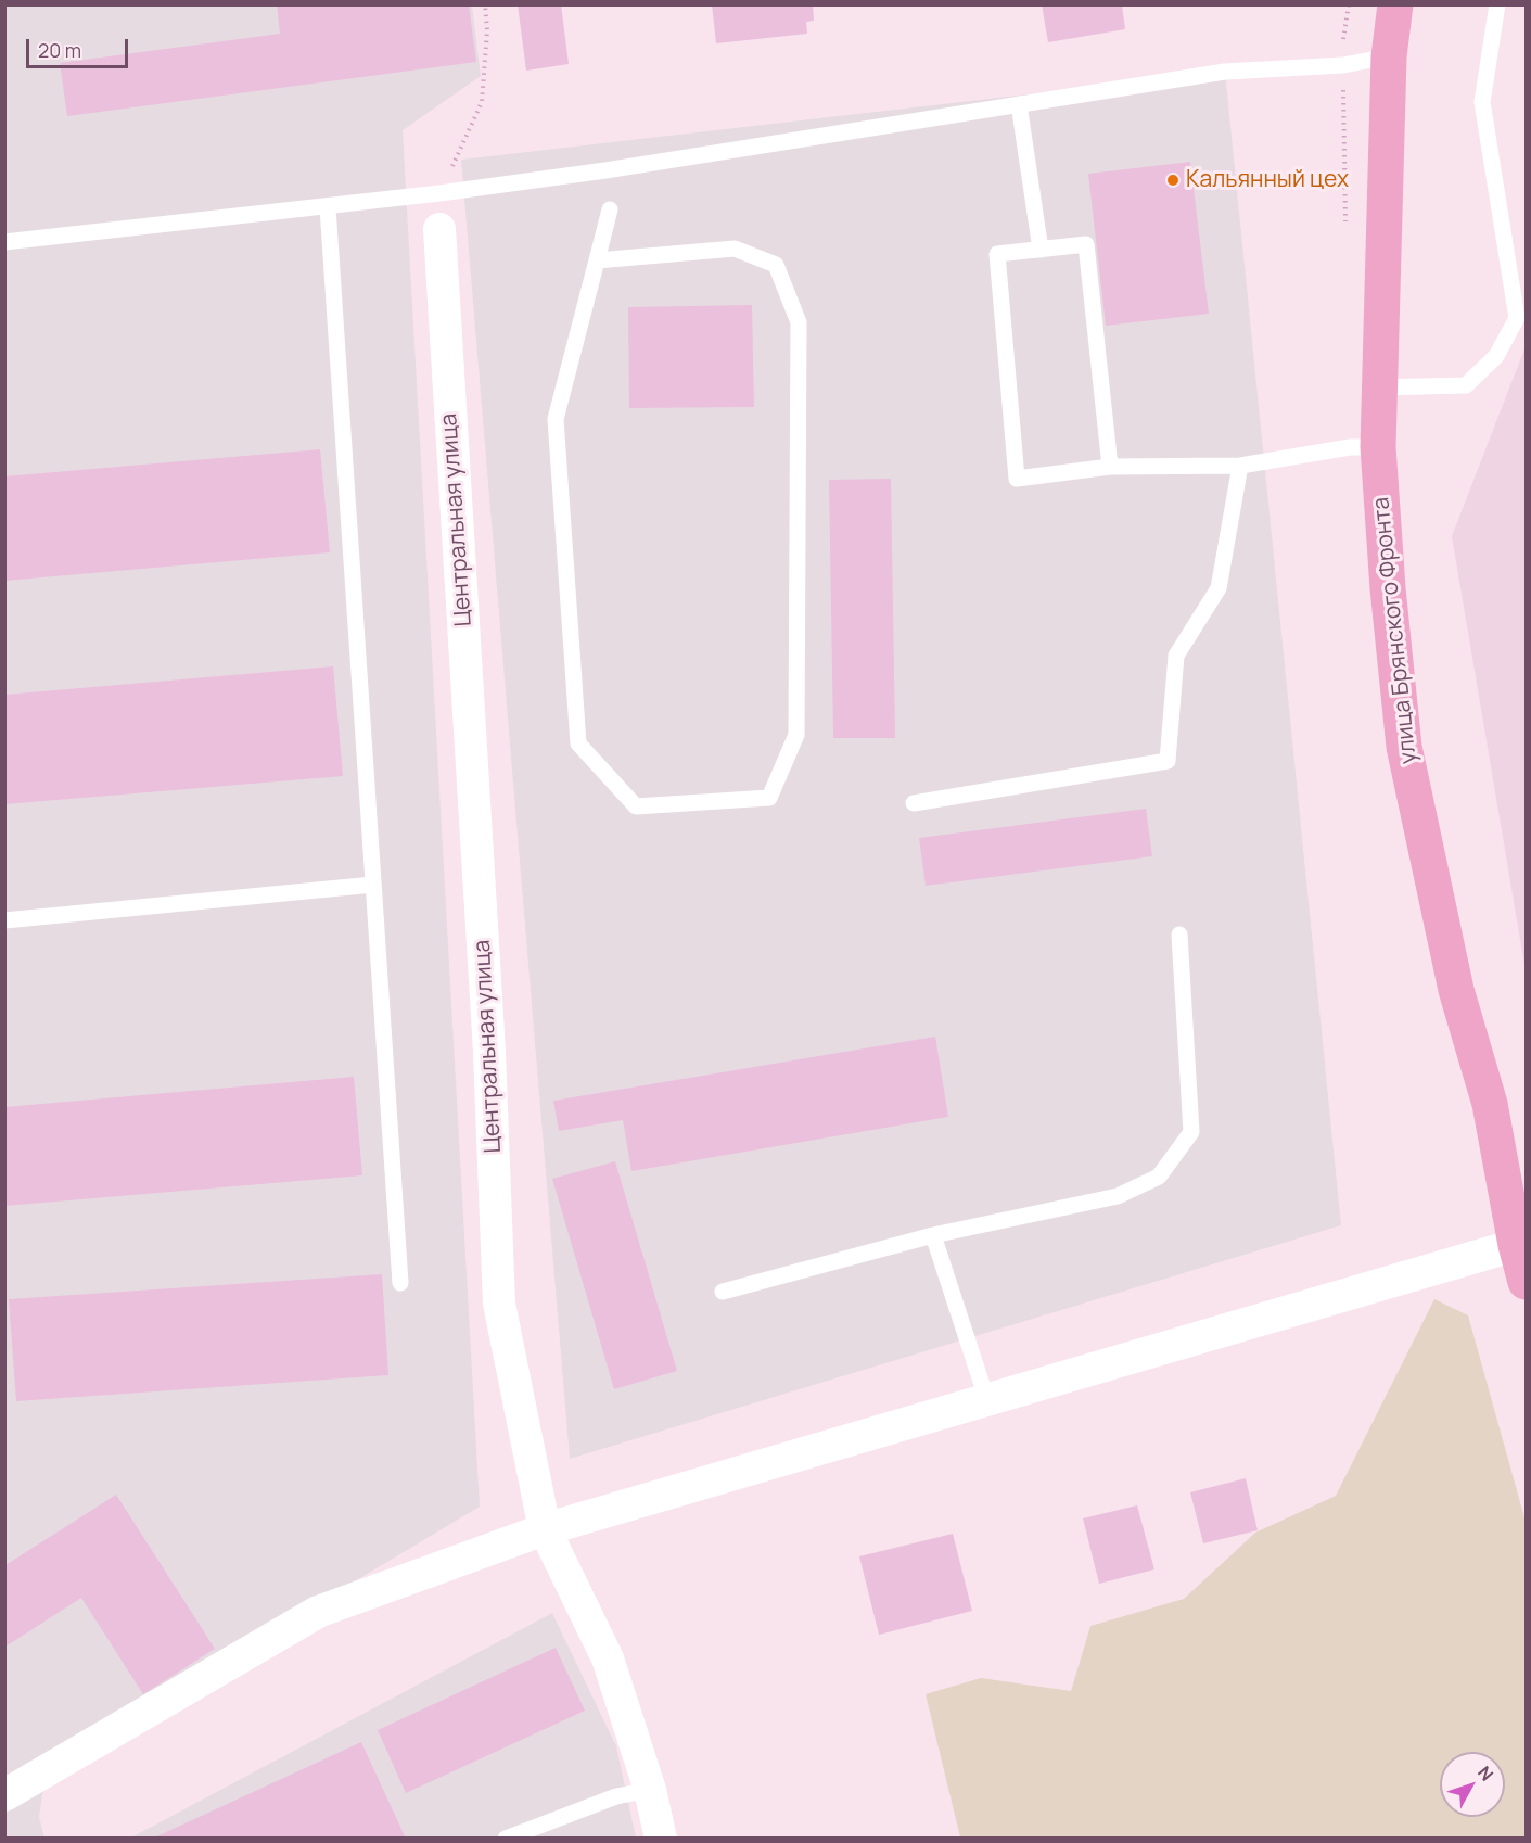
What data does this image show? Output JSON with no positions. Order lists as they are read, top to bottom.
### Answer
{
  "streets": {
    "main road": ["улица Брянского Фронта"],
    "street": ["Центральная улица"]
  },
  "places": ["Кальянный цех"],
  "scale_bar": "20 m",
  "north": "top right"
}
